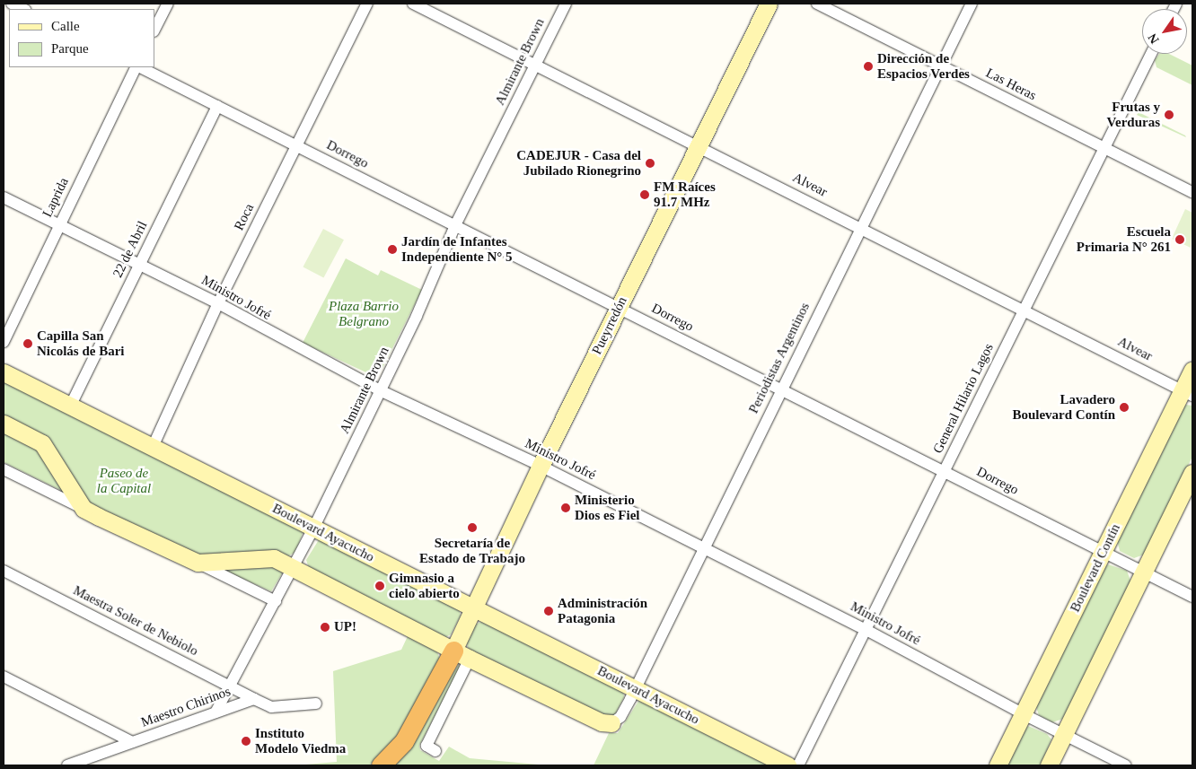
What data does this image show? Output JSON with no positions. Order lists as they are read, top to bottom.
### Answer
{
  "streets": {
    "main road": ["Pueyrredón", "Boulevard Ayacucho", "Boulevard Contín"],
    "street": [
      "Almirante Brown",
      "Las Heras",
      "Dorrego",
      "Alvear",
      "Laprida",
      "Roca",
      "22 de Abril",
      "Ministro Jofré",
      "Periodistas Argentinos",
      "General Hilario Lagos",
      "Maestra Soler de Nebiolo",
      "Maestro Chirinos"
    ]
  },
  "crossings": [
    ["Almirante Brown", "Dorrego"],
    ["Almirante Brown", "Alvear"],
    ["Almirante Brown", "Ministro Jofré"],
    ["Almirante Brown", "Boulevard Ayacucho"],
    ["Almirante Brown", "Maestra Soler de Nebiolo"],
    ["Almirante Brown", "Maestro Chirinos"],
    ["Las Heras", "Periodistas Argentinos"],
    ["Las Heras", "General Hilario Lagos"],
    ["Dorrego", "Roca"],
    ["Dorrego", "22 de Abril"],
    ["Dorrego", "Pueyrredón"],
    ["Dorrego", "Periodistas Argentinos"],
    ["Dorrego", "General Hilario Lagos"],
    ["Dorrego", "Boulevard Contín"],
    ["Alvear", "Pueyrredón"],
    ["Alvear", "Periodistas Argentinos"],
    ["Alvear", "General Hilario Lagos"],
    ["Alvear", "Boulevard Contín"],
    ["Laprida", "Ministro Jofré"],
    ["Roca", "Ministro Jofré"],
    ["Roca", "Boulevard Ayacucho"],
    ["22 de Abril", "Ministro Jofré"],
    ["22 de Abril", "Boulevard Ayacucho"],
    ["Ministro Jofré", "Pueyrredón"],
    ["Ministro Jofré", "Periodistas Argentinos"],
    ["Ministro Jofré", "General Hilario Lagos"],
    ["Ministro Jofré", "Boulevard Contín"],
    ["Pueyrredón", "Boulevard Ayacucho"],
    ["Periodistas Argentinos", "Boulevard Ayacucho"],
    ["Maestra Soler de Nebiolo", "Maestro Chirinos"]
  ],
  "parks": ["Plaza Barrio Belgrano", "Paseo de la Capital"],
  "places": [
    "Dirección de Espacios Verdes",
    "Frutas y Verduras",
    "CADEJUR - Casa del Jubilado Rionegrino",
    "FM Raíces 91.7 MHz",
    "Escuela Primaria N° 261",
    "Jardín de Infantes Independiente N° 5",
    "Capilla San Nicolás de Bari",
    "Lavadero Boulevard Contín",
    "Ministerio Dios es Fiel",
    "Secretaría de Estado de Trabajo",
    "Gimnasio a cielo abierto",
    "Administración Patagonia",
    "UP!",
    "Instituto Modelo Viedma"
  ],
  "legend": ["Calle", "Parque"],
  "north": "bottom left"
}
